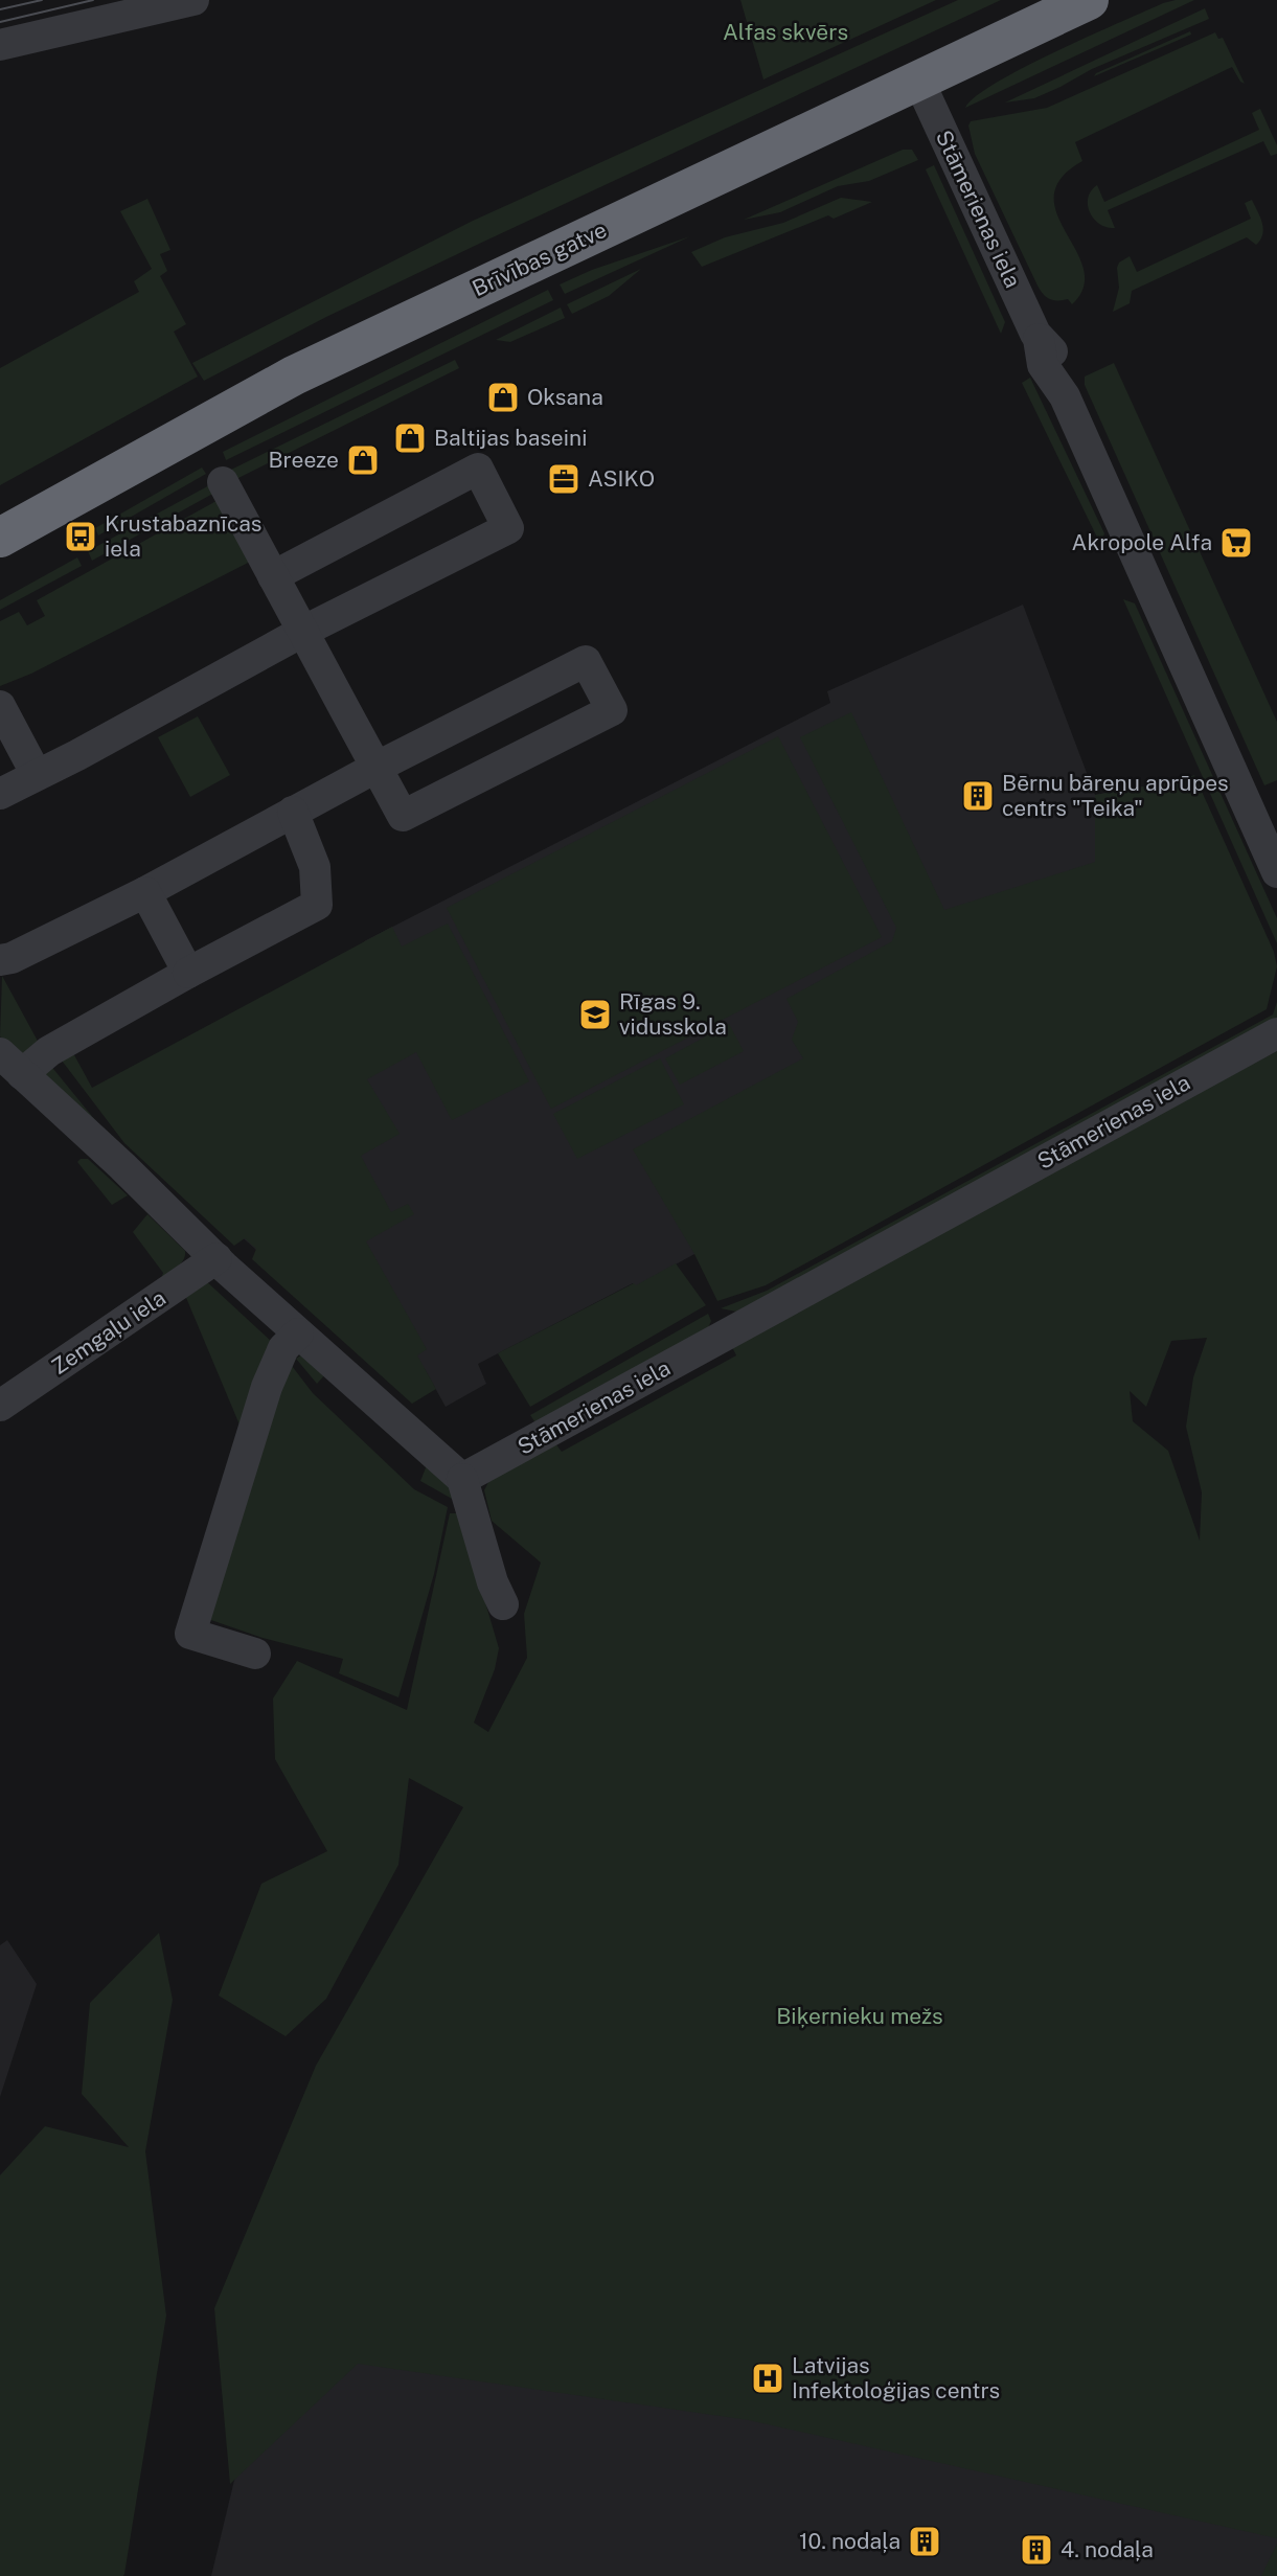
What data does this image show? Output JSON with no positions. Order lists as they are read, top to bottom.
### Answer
{
  "streets": {
    "highway": ["Brīvības gatve"],
    "street": ["Stāmerienas iela", "Zemgaļu iela"]
  },
  "crossings": [
    ["Stāmerienas iela", "Brīvības gatve"]
  ],
  "parks": ["Alfas skvērs", "Biķernieku mežs"],
  "places": {
    "shop": ["Oksana", "Baltijas baseini", "Breeze"],
    "office": ["ASIKO"],
    "bus stop": ["Krustabaznīcas iela"],
    "supermarket": ["Akropole Alfa"],
    "building": ["Bērnu bāreņu aprūpes centrs \"Teika\"", "10. nodaļa", "4. nodaļa"],
    "school or university": ["Rīgas 9. vidusskola"],
    "hospital": ["Latvijas Infektoloģijas centrs"]
  }
}
